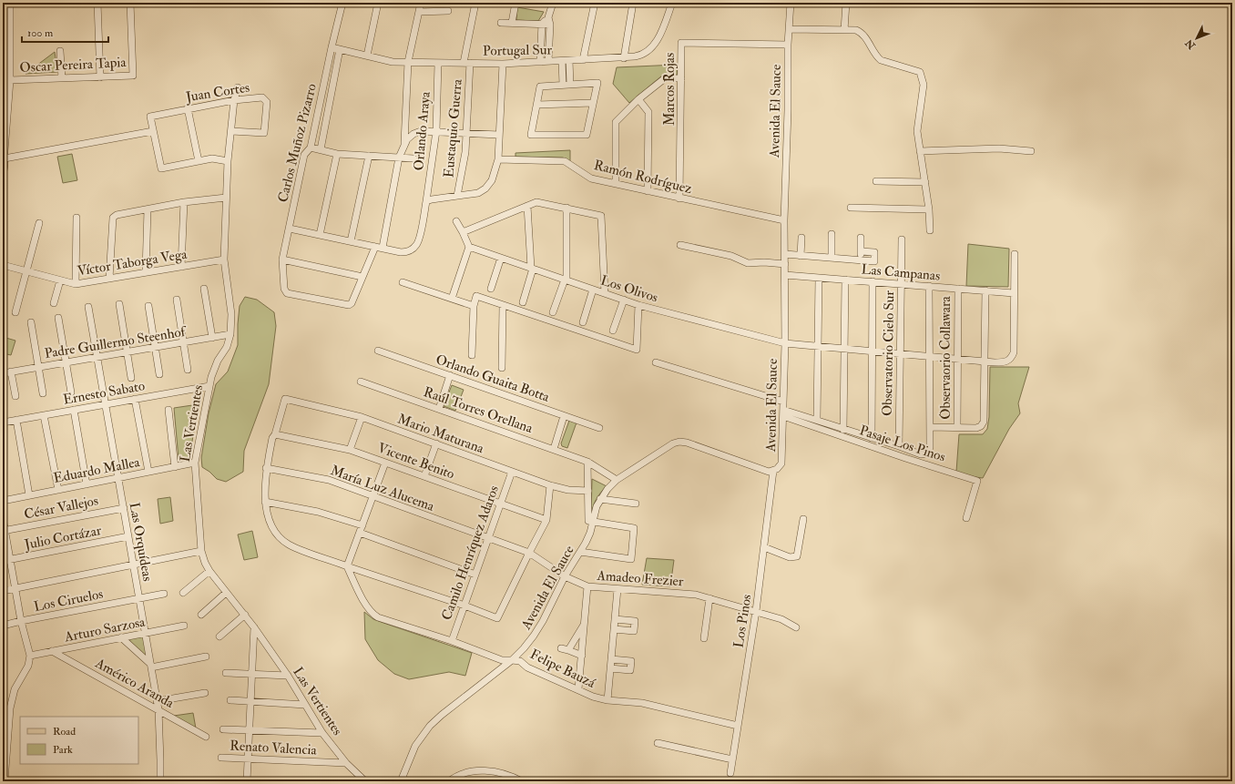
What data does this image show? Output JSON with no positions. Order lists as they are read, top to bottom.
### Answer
{
  "streets": {
    "street": [
      "Portugal Sur",
      "Oscar Pereira Tapia",
      "Marcos Rojas",
      "Juan Cortes",
      "Avenida El Sauce",
      "Eustaquio Guerra",
      "Orlando Araya",
      "Carlos Muñoz Pizarro",
      "Ramón Rodríguez",
      "Víctor Taborga Vega",
      "Las Campanas",
      "Los Olivos",
      "Padre Guillermo Steenhof",
      "Observatorio Cielo Sur",
      "Observaorio Collawara",
      "Orlando Guaita Botta",
      "Ernesto Sabato",
      "Raúl Torres Orellana",
      "Las Vertientes",
      "Mario Maturana",
      "Pasaje Los Pinos",
      "Vicente Benito",
      "Eduardo Mallea",
      "María Luz Alucema",
      "César Vallejos",
      "Julio Cortázar",
      "Las Orquídeas",
      "Camilo Henríquez Adaros",
      "Amadeo Frezier",
      "Los Ciruelos",
      "Los Pinos",
      "Arturo Sarzosa",
      "Felipe Bauzá",
      "Américo Aranda",
      "Renato Valencia"
    ]
  },
  "crossings": [
    ["Portugal Sur", "Eustaquio Guerra"],
    ["Portugal Sur", "Orlando Araya"],
    ["Portugal Sur", "Carlos Muñoz Pizarro"],
    ["Marcos Rojas", "Avenida El Sauce"],
    ["Marcos Rojas", "Ramón Rodríguez"],
    ["Juan Cortes", "Las Vertientes"],
    ["Avenida El Sauce", "Ramón Rodríguez"],
    ["Avenida El Sauce", "Las Campanas"],
    ["Avenida El Sauce", "Los Olivos"],
    ["Avenida El Sauce", "Raúl Torres Orellana"],
    ["Avenida El Sauce", "Pasaje Los Pinos"],
    ["Avenida El Sauce", "Amadeo Frezier"],
    ["Avenida El Sauce", "Los Pinos"],
    ["Avenida El Sauce", "Felipe Bauzá"],
    ["Víctor Taborga Vega", "Las Vertientes"],
    ["Las Campanas", "Los Olivos"],
    ["Las Campanas", "Observatorio Cielo Sur"],
    ["Las Campanas", "Observaorio Collawara"],
    ["Los Olivos", "Observatorio Cielo Sur"],
    ["Los Olivos", "Observaorio Collawara"],
    ["Padre Guillermo Steenhof", "Las Vertientes"],
    ["Padre Guillermo Steenhof", "Las Orquídeas"],
    ["Ernesto Sabato", "Las Vertientes"],
    ["Ernesto Sabato", "Las Orquídeas"],
    ["Las Vertientes", "Eduardo Mallea"],
    ["Las Vertientes", "Renato Valencia"],
    ["Mario Maturana", "Vicente Benito"],
    ["Mario Maturana", "Camilo Henríquez Adaros"],
    ["Vicente Benito", "Camilo Henríquez Adaros"],
    ["Eduardo Mallea", "Las Orquídeas"],
    ["María Luz Alucema", "Camilo Henríquez Adaros"],
    ["María Luz Alucema", "Amadeo Frezier"],
    ["César Vallejos", "Las Orquídeas"],
    ["Julio Cortázar", "Las Orquídeas"],
    ["Las Orquídeas", "Los Ciruelos"],
    ["Las Orquídeas", "Arturo Sarzosa"],
    ["Las Orquídeas", "Américo Aranda"],
    ["Camilo Henríquez Adaros", "Amadeo Frezier"],
    ["Camilo Henríquez Adaros", "Felipe Bauzá"],
    ["Amadeo Frezier", "Los Pinos"],
    ["Los Pinos", "Felipe Bauzá"],
    ["Arturo Sarzosa", "Américo Aranda"]
  ],
  "legend": ["Road", "Park"],
  "scale_bar": "100 m",
  "north": "bottom left"
}
